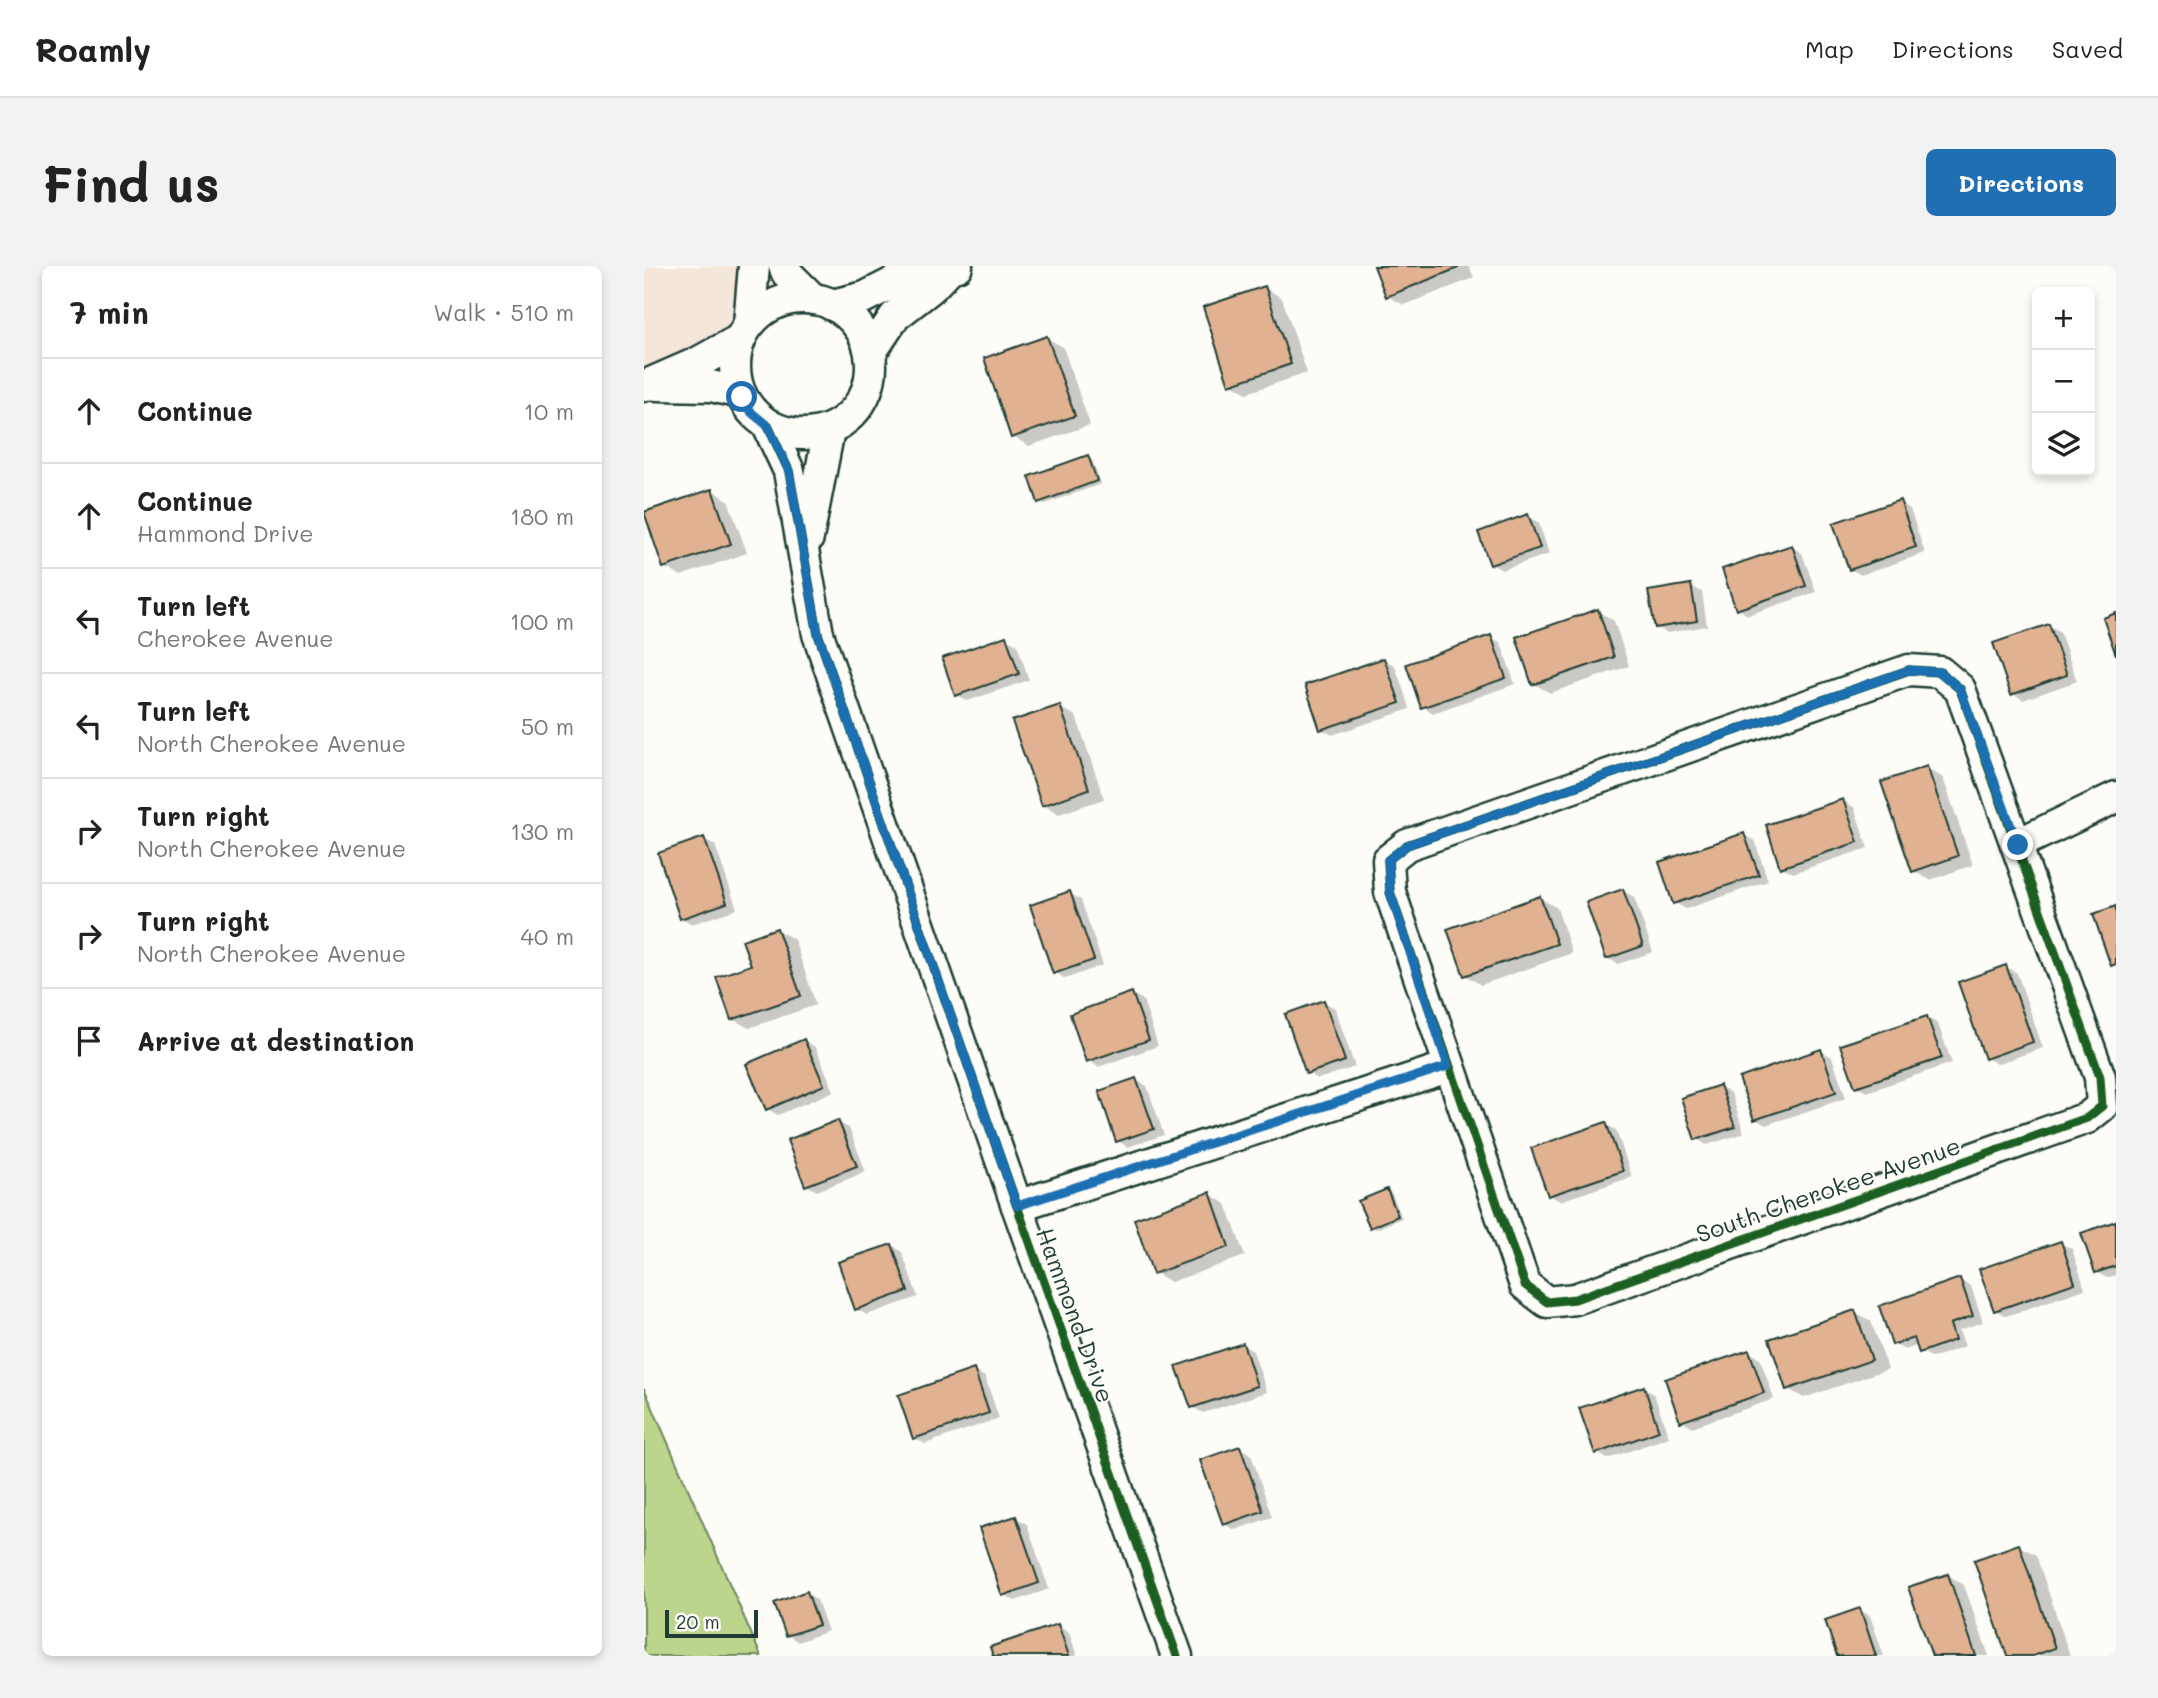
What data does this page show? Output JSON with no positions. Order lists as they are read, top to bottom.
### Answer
{
  "streets": {
    "street": ["South Cherokee Avenue", "Hammond Drive"]
  },
  "scale_bar": "20 m",
  "page": {
    "header": "Roamly",
    "nav": ["Map", "Directions", "Saved"],
    "buttons": "Directions",
    "title": "Find us",
    "heading": ["7 min", "Walk · 510 m"],
    "map_buttons": ["+", "−"],
    "list": [
      ["Continue", "10 m"],
      ["Continue", "Hammond Drive", "180 m"],
      ["Turn left", "Cherokee Avenue", "100 m"],
      ["Turn left", "North Cherokee Avenue", "50 m"],
      ["Turn right", "North Cherokee Avenue", "130 m"],
      ["Turn right", "North Cherokee Avenue", "40 m"],
      "Arrive at destination"
    ],
    "scale": "20 m"
  }
}
